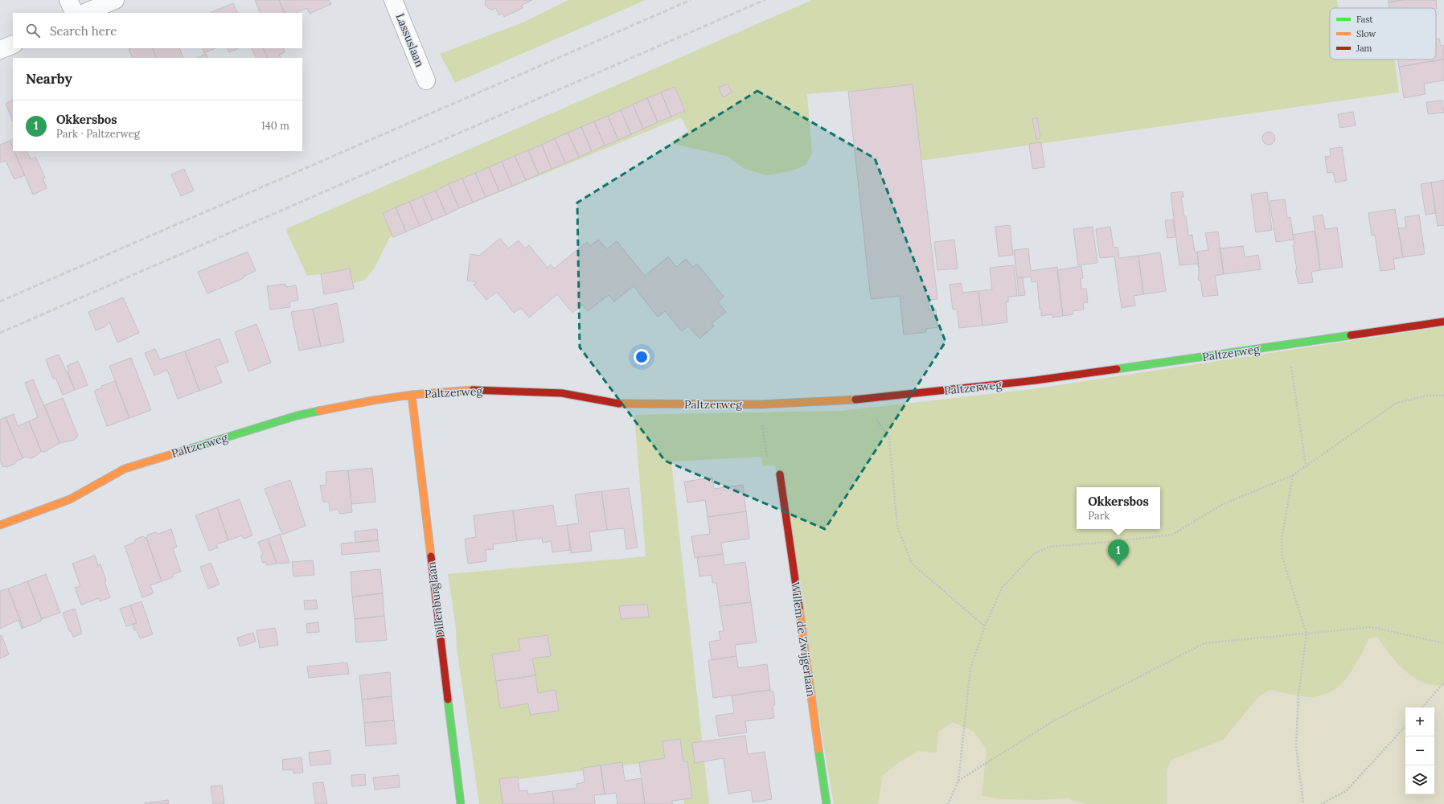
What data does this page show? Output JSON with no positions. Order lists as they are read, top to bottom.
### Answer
{
  "streets": {
    "street": [
      "Lassuslaan",
      "Paltzerweg",
      "Dillenburglaan",
      "Willem de Zwijgerlaan"
    ]
  },
  "crossings": [
    ["Paltzerweg", "Dillenburglaan"]
  ],
  "legend": ["Fast", "Slow", "Jam"],
  "page": {
    "search": "Search here",
    "heading": "Nearby",
    "list": [
      {
        "mark": "1",
        "name": "Okkersbos",
        "note": "Park · Paltzerweg",
        "value": "140 m"
      }
    ],
    "popup": ["Okkersbos", "Park"],
    "pins": "1",
    "map_buttons": ["+", "−"]
  }
}
